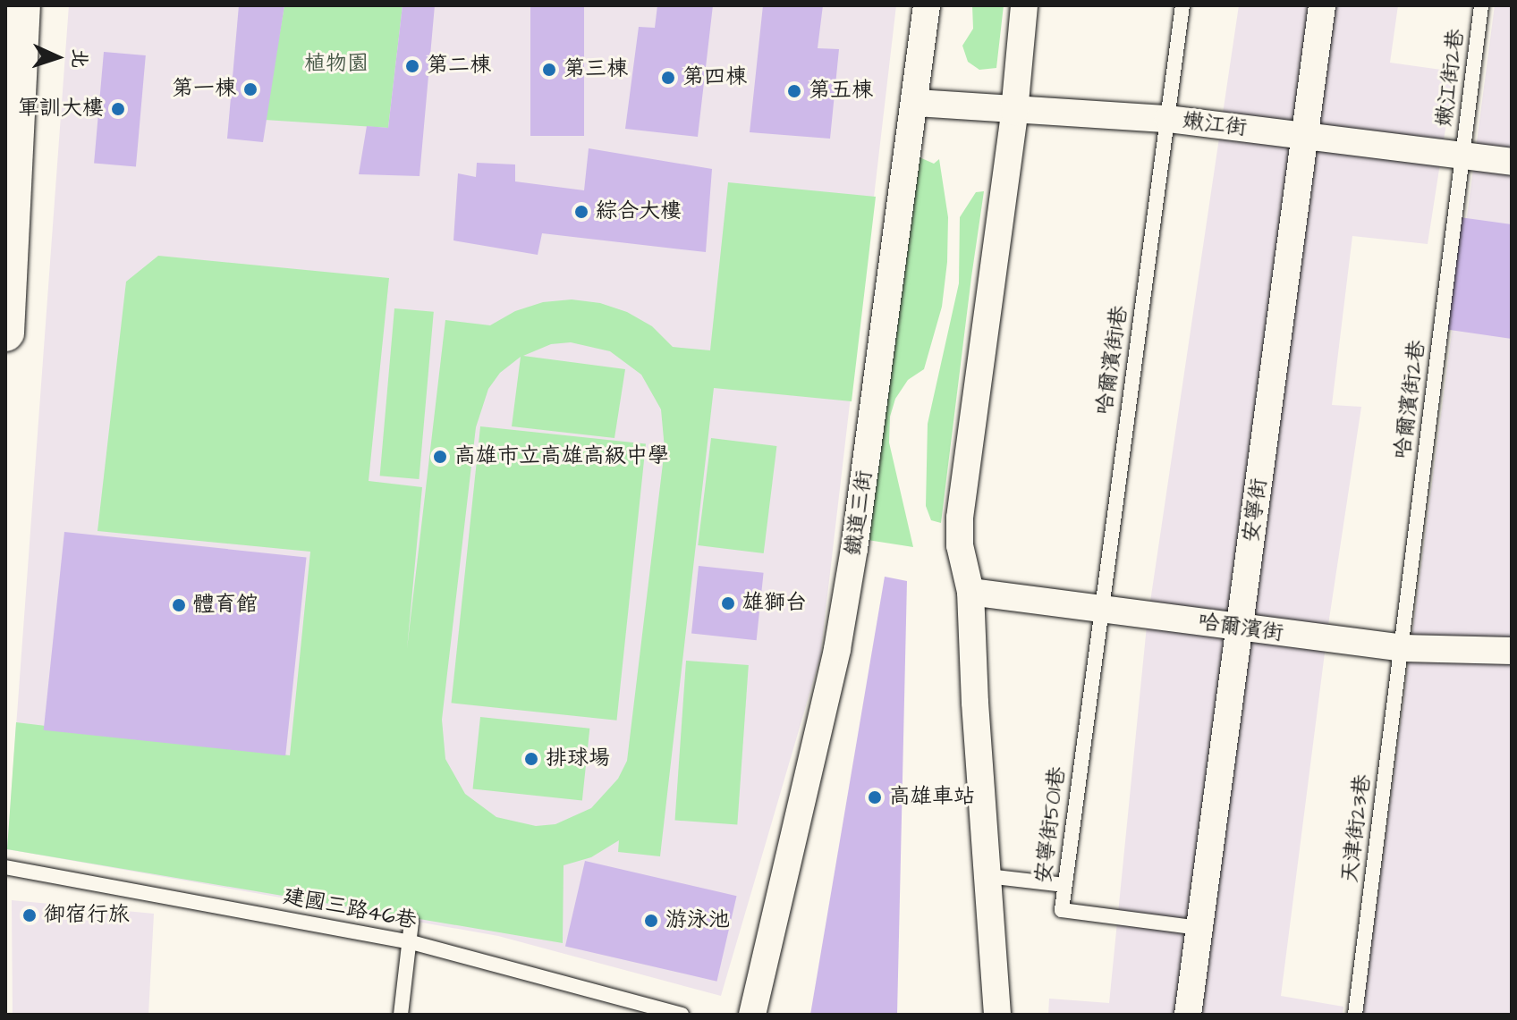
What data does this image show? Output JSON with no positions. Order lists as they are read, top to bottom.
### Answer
{
  "streets": {
    "street": [
      "嫩江街",
      "安寧街",
      "鐵道三街",
      "哈爾濱街"
    ],
    "lane": [
      "嫩江街2巷",
      "哈爾濱街1巷",
      "哈爾濱街2巷",
      "安寧街501巷",
      "天津街23巷",
      "建國三路46巷"
    ]
  },
  "crossings": [
    ["嫩江街2巷", "嫩江街"],
    ["嫩江街2巷", "哈爾濱街2巷"],
    ["嫩江街", "哈爾濱街1巷"],
    ["嫩江街", "哈爾濱街2巷"],
    ["嫩江街", "安寧街"],
    ["嫩江街", "鐵道三街"],
    ["哈爾濱街1巷", "哈爾濱街"],
    ["哈爾濱街1巷", "安寧街501巷"],
    ["哈爾濱街2巷", "哈爾濱街"],
    ["哈爾濱街2巷", "天津街23巷"],
    ["安寧街", "哈爾濱街"],
    ["安寧街", "安寧街501巷"],
    ["哈爾濱街", "安寧街501巷"],
    ["哈爾濱街", "天津街23巷"]
  ],
  "parks": ["植物園"],
  "places": [
    "第二棟",
    "第三棟",
    "第四棟",
    "第一棟",
    "第五棟",
    "軍訓大樓",
    "綜合大樓",
    "高雄市立高雄高級中學",
    "雄獅台",
    "體育館",
    "排球場",
    "高雄車站",
    "御宿行旅",
    "游泳池"
  ],
  "north": "right"
}
